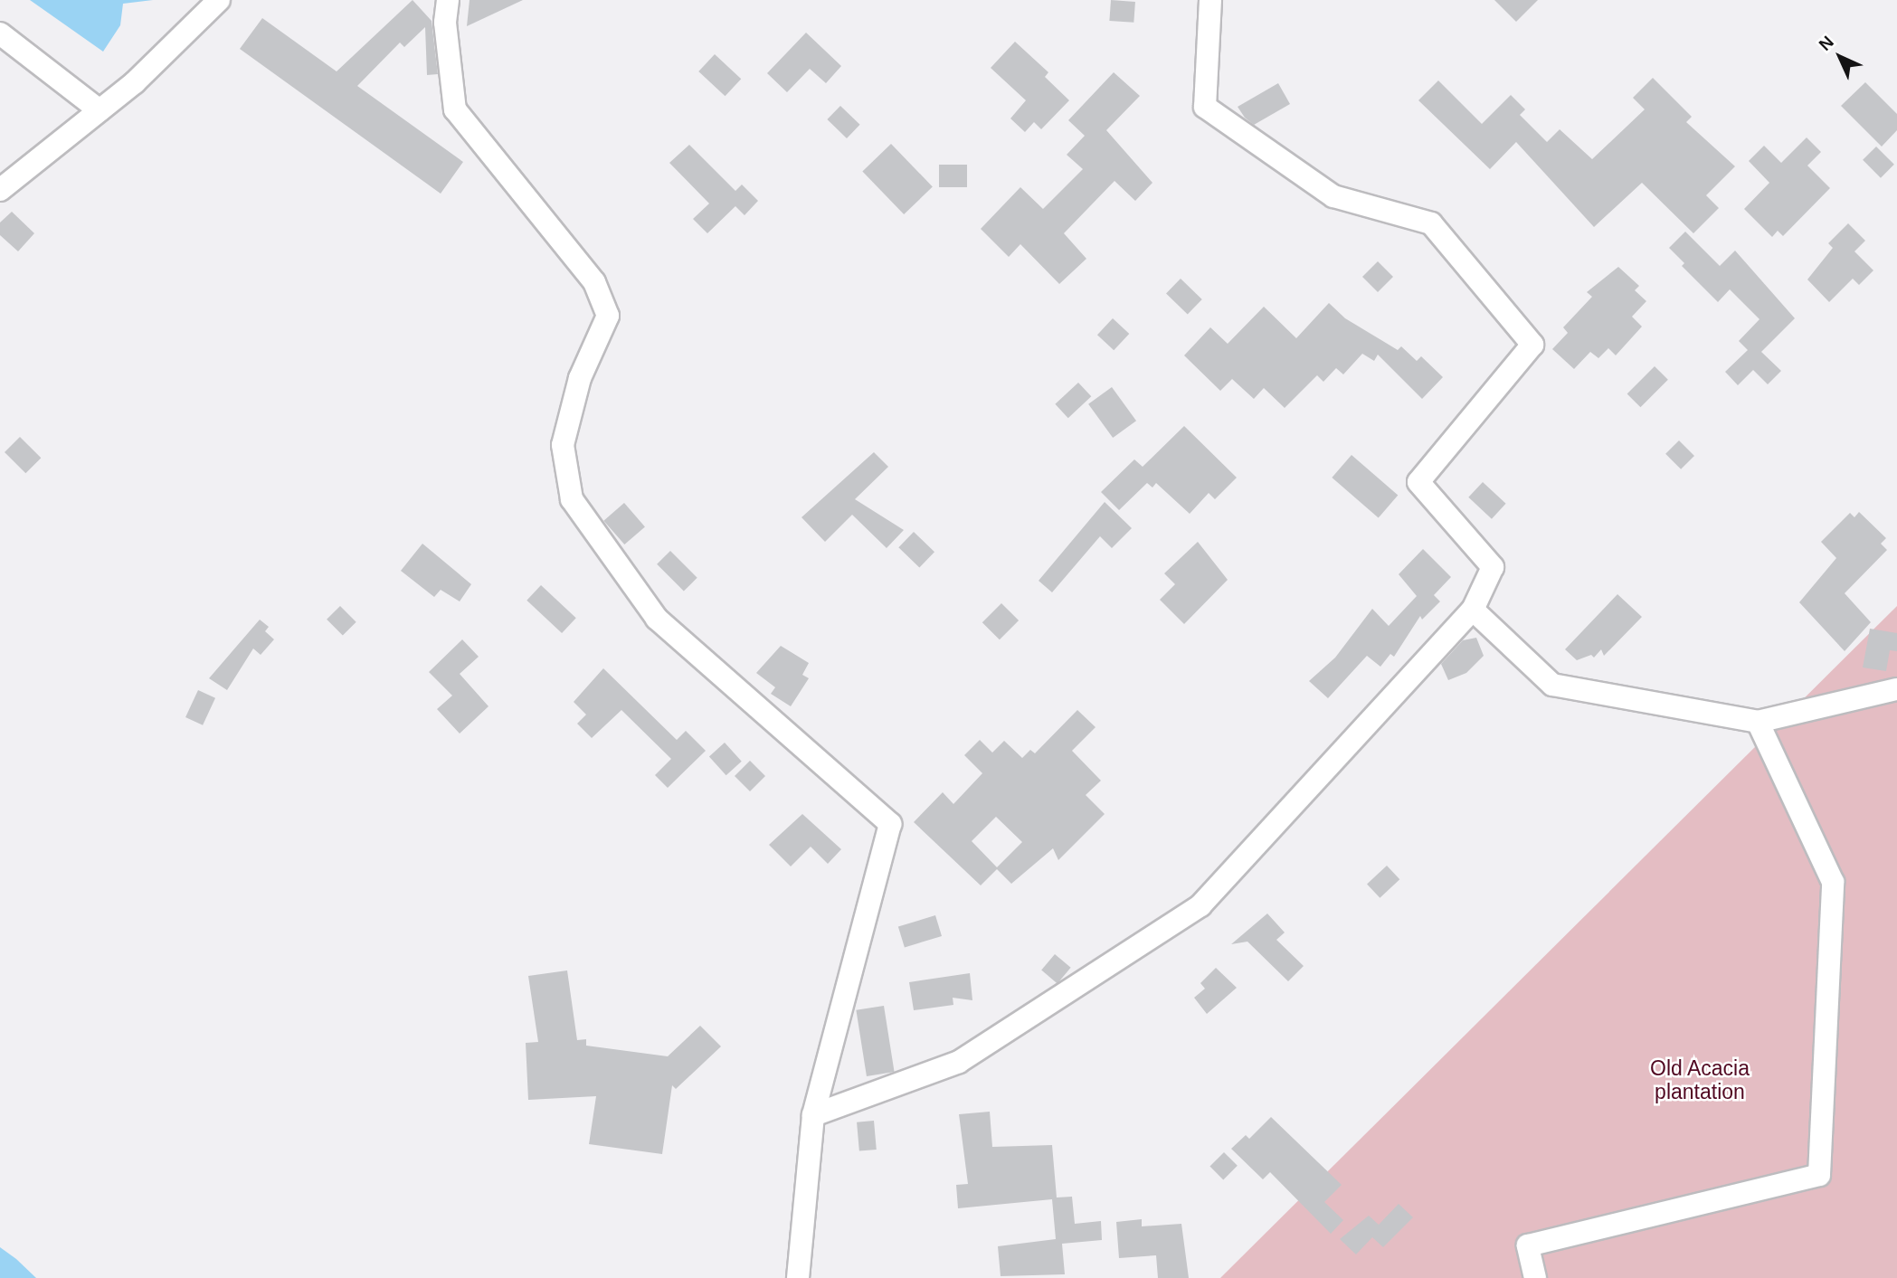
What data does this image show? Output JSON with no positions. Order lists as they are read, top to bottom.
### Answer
{
  "parks": ["Old Acacia plantation"],
  "north": "top left"
}
